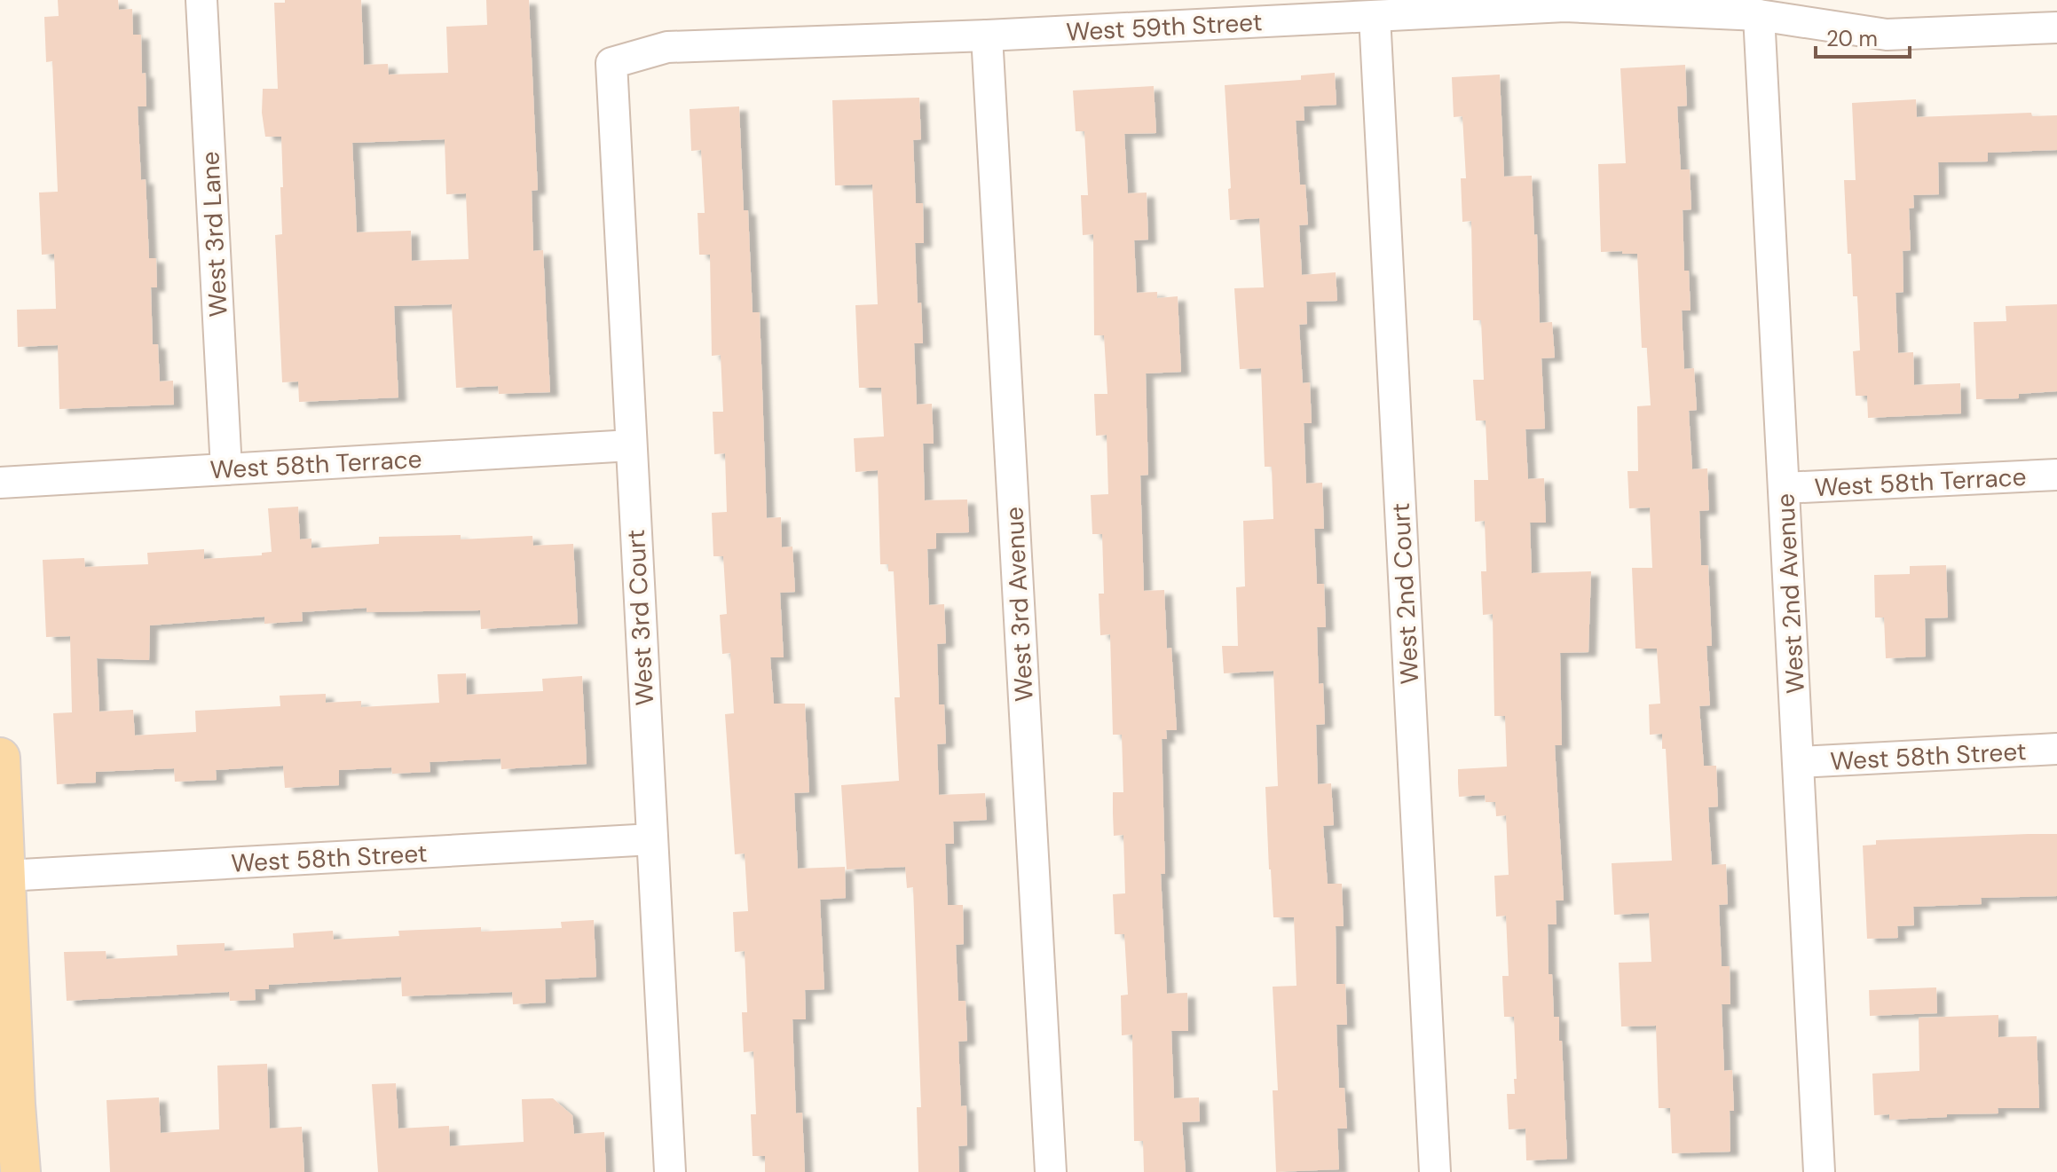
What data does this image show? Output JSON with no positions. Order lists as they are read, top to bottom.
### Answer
{
  "streets": {
    "street": [
      "West 59th Street",
      "West 3rd Lane",
      "West 58th Terrace",
      "West 2nd Court",
      "West 2nd Avenue",
      "West 3rd Avenue",
      "West 3rd Court",
      "West 58th Street"
    ]
  },
  "crossings": [
    ["West 59th Street", "West 2nd Court"],
    ["West 59th Street", "West 2nd Avenue"],
    ["West 59th Street", "West 3rd Avenue"],
    ["West 59th Street", "West 3rd Court"],
    ["West 3rd Lane", "West 58th Terrace"],
    ["West 58th Terrace", "West 2nd Avenue"],
    ["West 58th Terrace", "West 3rd Court"],
    ["West 2nd Avenue", "West 58th Street"],
    ["West 3rd Court", "West 58th Street"]
  ],
  "scale_bar": "20 m"
}
